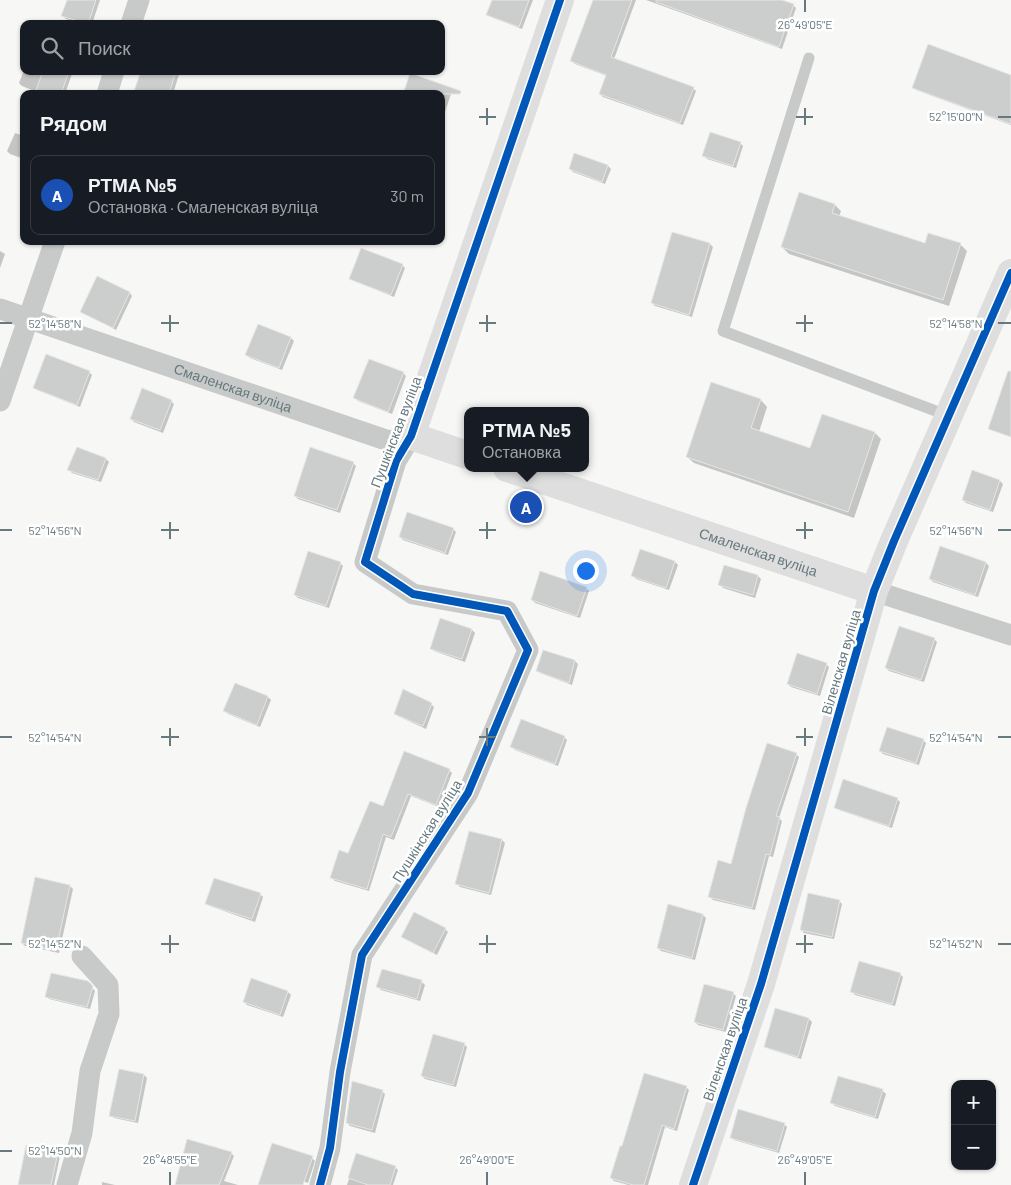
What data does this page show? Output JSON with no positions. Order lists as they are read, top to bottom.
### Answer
{
  "streets": {
    "street": ["Смаленская вуліца", "Пушкінская вуліца", "Віленская вуліца"]
  },
  "crossings": [
    ["Смаленская вуліца", "Пушкінская вуліца"],
    ["Смаленская вуліца", "Віленская вуліца"]
  ],
  "page": {
    "search": "Поиск",
    "heading": "Рядом",
    "list": [
      {
        "mark": "A",
        "name": "РТМА №5",
        "note": "Остановка · Смаленская вуліца",
        "value": "30 m"
      }
    ],
    "popup": ["РТМА №5", "Остановка"],
    "pins": "A",
    "map_buttons": ["+", "−"]
  },
  "coordinates": [
    "26°49'05\"E",
    "52°15'00\"N",
    "52°14'58\"N",
    "52°14'56\"N",
    "52°14'54\"N",
    "52°14'52\"N",
    "52°14'50\"N",
    "26°48'55\"E",
    "26°49'00\"E"
  ]
}
